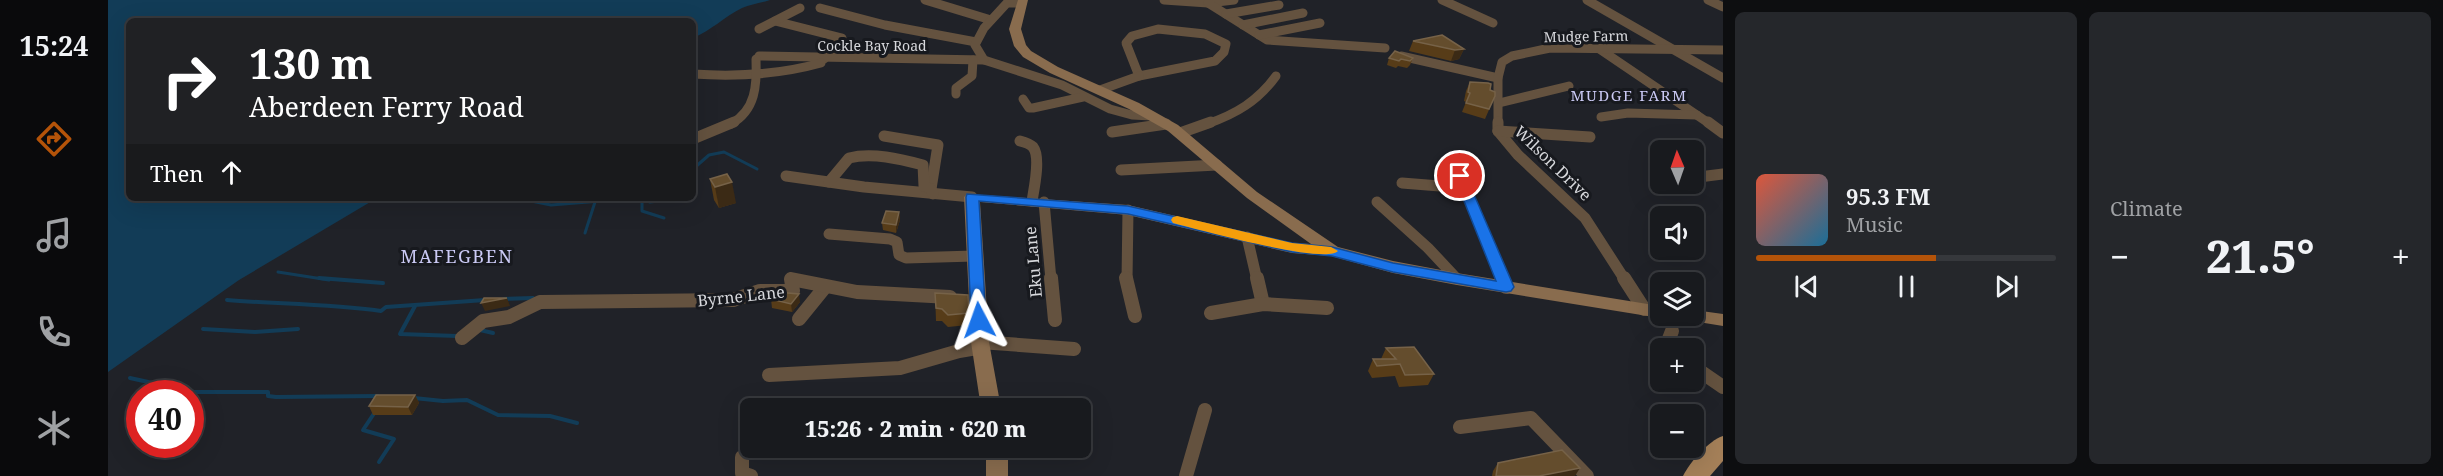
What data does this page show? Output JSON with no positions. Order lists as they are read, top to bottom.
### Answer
{
  "streets": {
    "street": [
      "Mudge Farm",
      "Cockle Bay Road",
      "Wilson Drive",
      "Eku Lane",
      "Byrne Lane"
    ]
  },
  "districts": ["MUDGE FARM", "MAFEGBEN"],
  "north": "top",
  "page": {
    "tabs": "15:24",
    "tile": "Climate",
    "turn": ["130 m", "Aberdeen Ferry Road"],
    "map_buttons": ["+", "−"],
    "then": "Then",
    "song": ["95.3 FM", "Music"],
    "heat": ["−", "21.5°", "+"],
    "limit": "40",
    "trip": "15:26 · 2 min · 620 m"
  }
}
